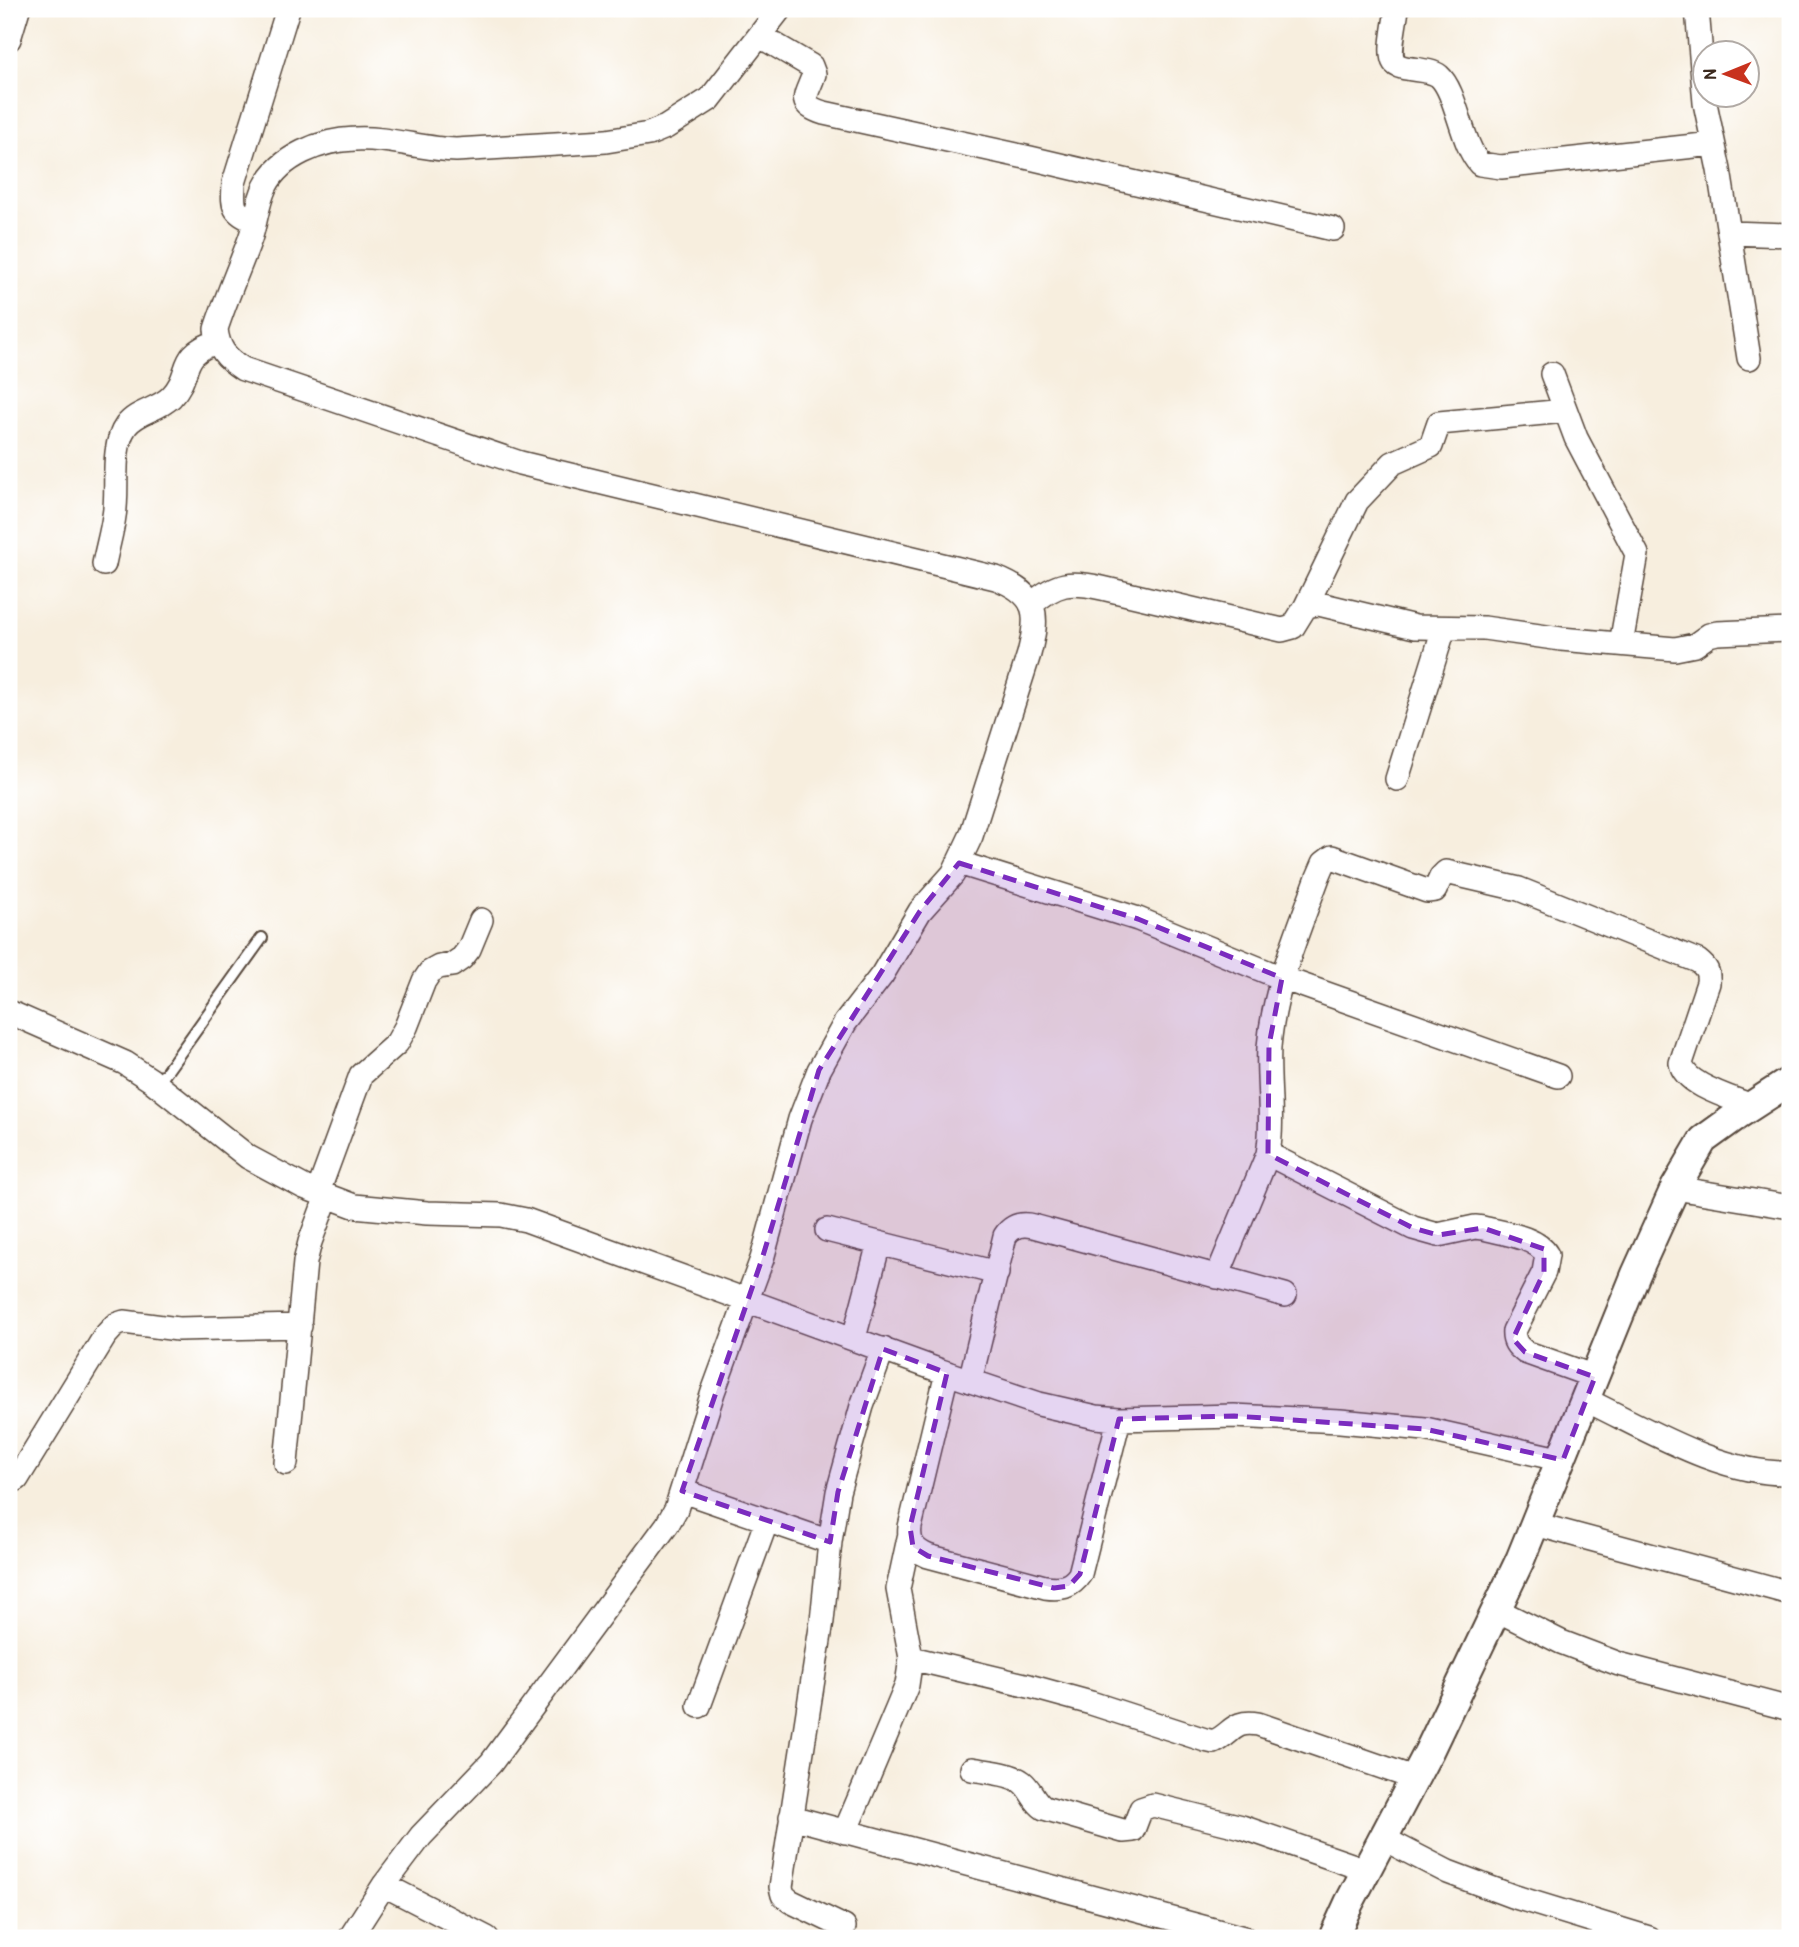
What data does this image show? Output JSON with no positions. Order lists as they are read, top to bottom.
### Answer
{
  "north": "left"
}
